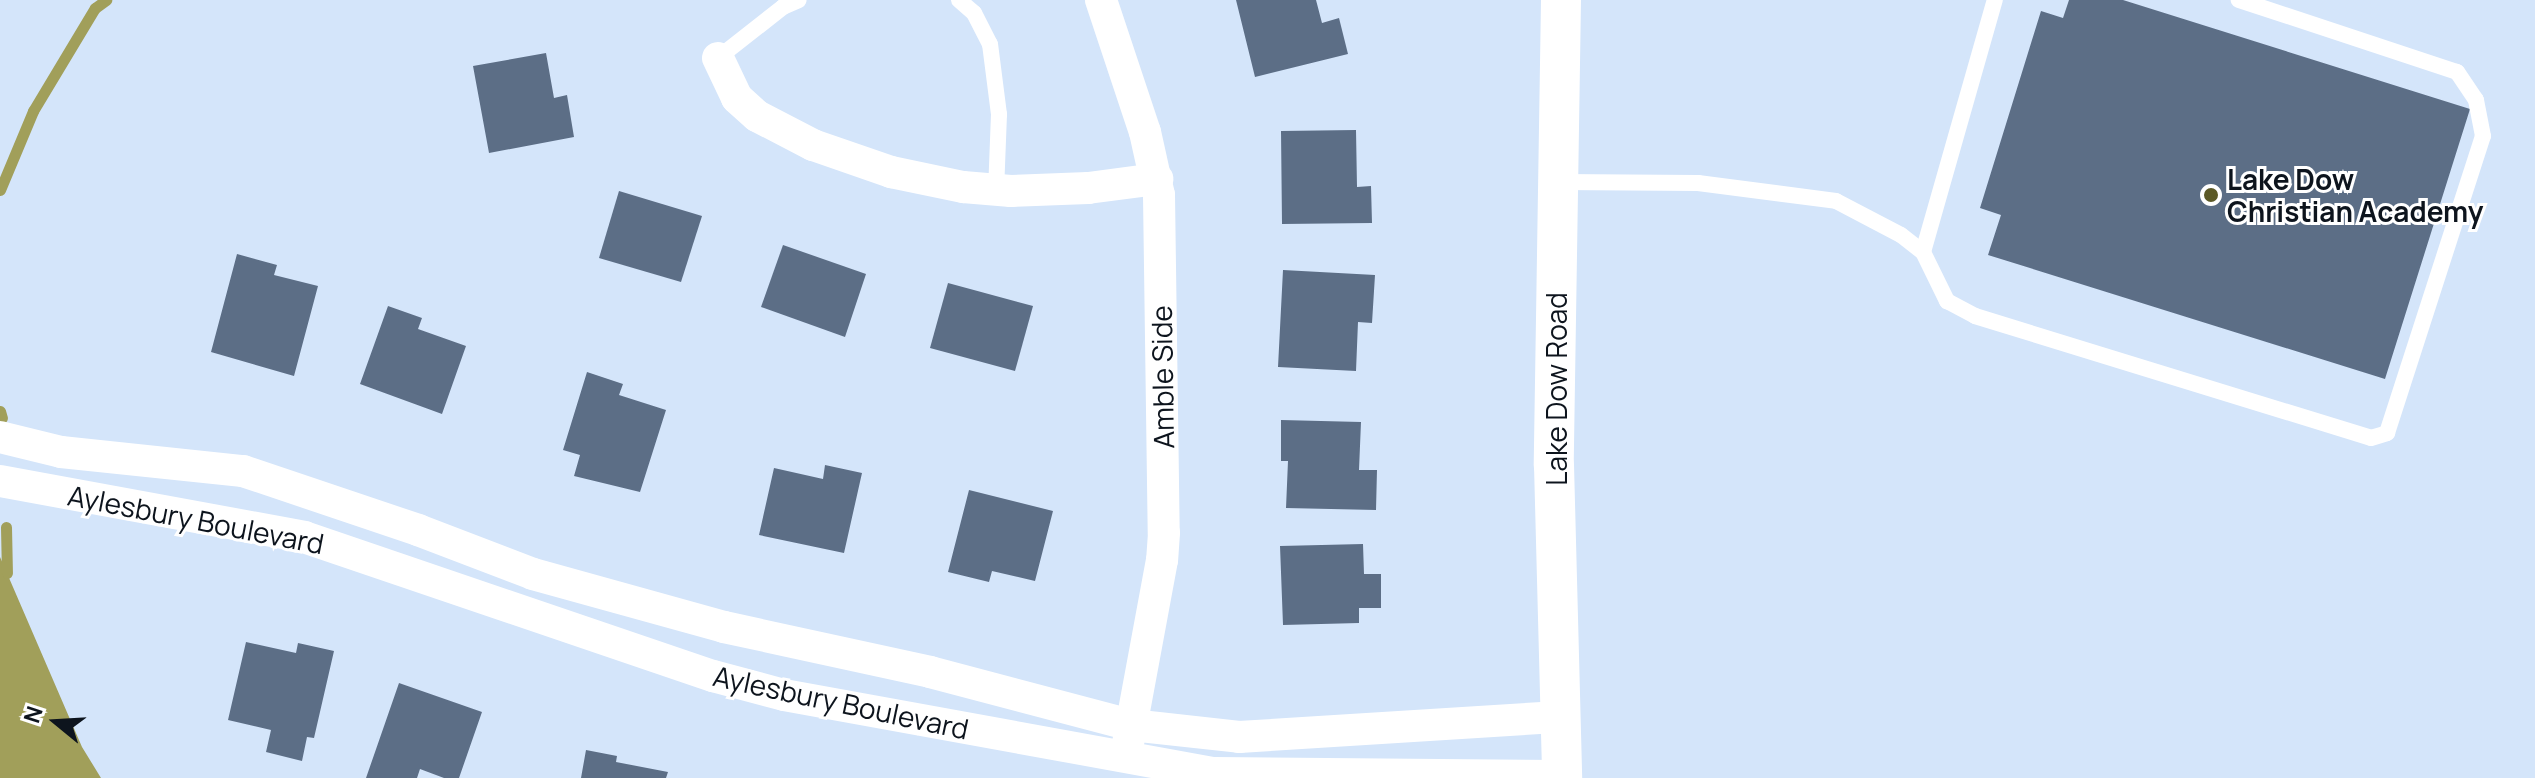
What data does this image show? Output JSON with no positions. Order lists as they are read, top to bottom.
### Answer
{
  "streets": {
    "street": ["Amble Side", "Lake Dow Road", "Aylesbury Boulevard"]
  },
  "crossings": [
    ["Amble Side", "Aylesbury Boulevard"],
    ["Lake Dow Road", "Aylesbury Boulevard"]
  ],
  "places": ["Lake Dow Christian Academy"],
  "north": "left"
}
